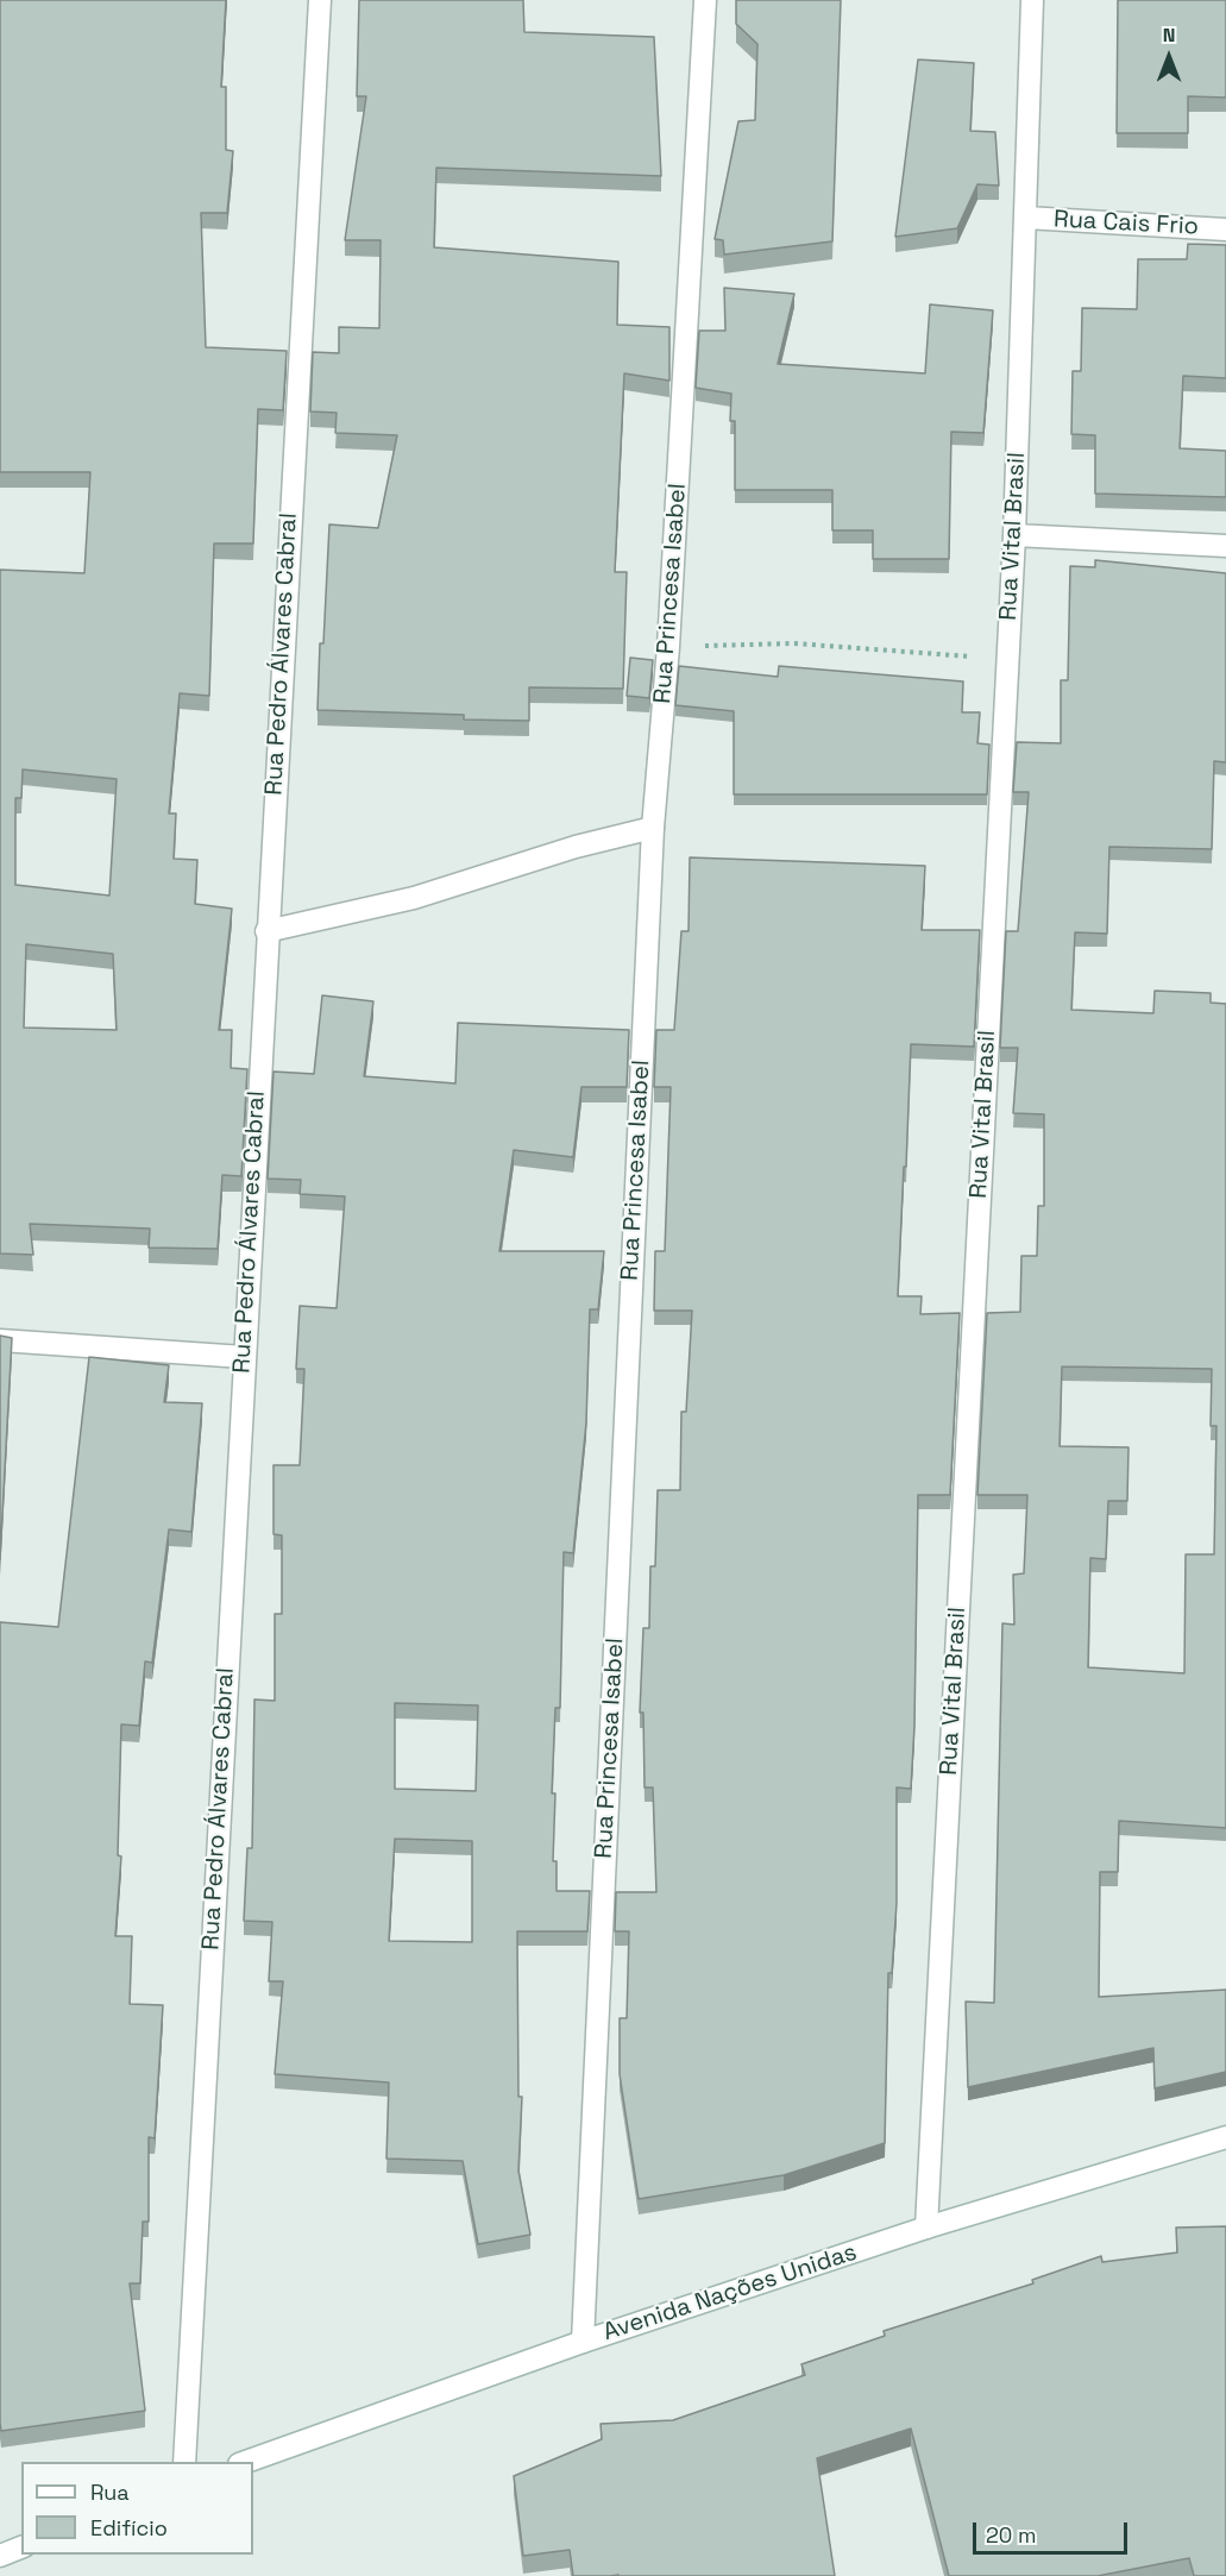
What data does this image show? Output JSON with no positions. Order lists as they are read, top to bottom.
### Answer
{
  "streets": {
    "street": [
      "Rua Cais Frio",
      "Rua Vital Brasil",
      "Rua Princesa Isabel",
      "Rua Pedro Álvares Cabral",
      "Avenida Nações Unidas"
    ]
  },
  "crossings": [
    ["Rua Cais Frio", "Rua Vital Brasil"],
    ["Rua Vital Brasil", "Avenida Nações Unidas"],
    ["Rua Princesa Isabel", "Avenida Nações Unidas"]
  ],
  "legend": ["Rua", "Edifício"],
  "scale_bar": "20 m",
  "north": "top"
}
